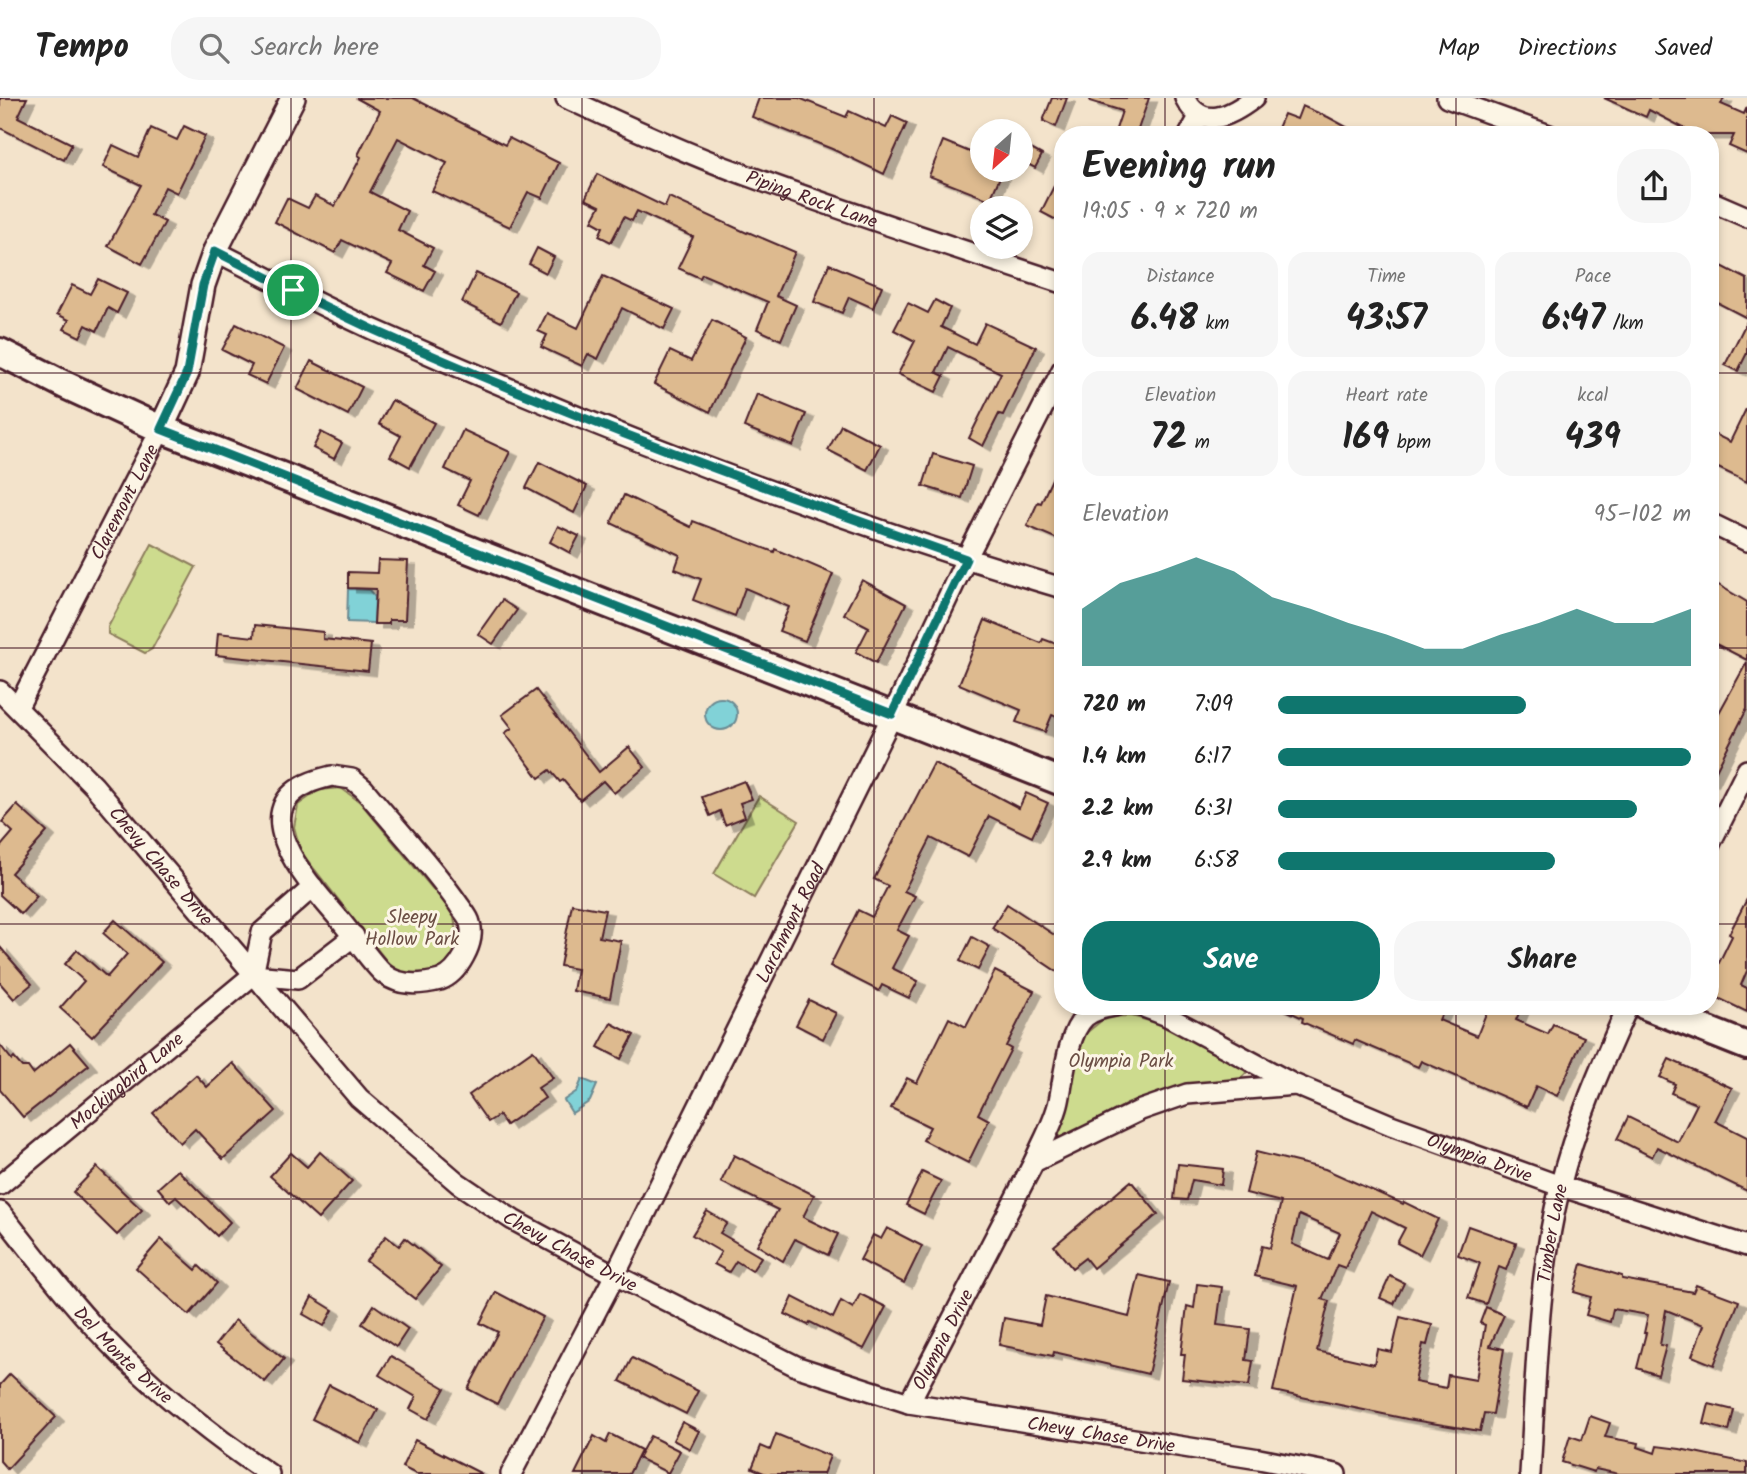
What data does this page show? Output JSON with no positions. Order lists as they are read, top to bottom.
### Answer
{
  "streets": {
    "street": [
      "Piping Rock Lane",
      "Claremont Lane",
      "Chevy Chase Drive",
      "Larchmont Road",
      "Mockingbird Lane",
      "Olympia Drive",
      "Timber Lane",
      "Del Monte Drive"
    ]
  },
  "crossings": [
    ["Claremont Lane", "Chevy Chase Drive"],
    ["Chevy Chase Drive", "Larchmont Road"],
    ["Chevy Chase Drive", "Mockingbird Lane"],
    ["Chevy Chase Drive", "Olympia Drive"],
    ["Olympia Drive", "Timber Lane"]
  ],
  "parks": ["Sleepy Hollow Park", "Olympia Park"],
  "north": "bottom left",
  "page": {
    "header": "Tempo",
    "search": "Search here",
    "nav": ["Map", "Directions", "Saved"],
    "heading": ["Evening run", "19:05 · 9 × 720 m"],
    "stats": [
      ["Distance", "6.48 km"],
      ["Time", "43:57"],
      ["Pace", "6:47 /km"],
      ["Elevation", "72 m"],
      ["Heart rate", "169 bpm"],
      ["kcal", "439"]
    ],
    "chart": ["Elevation", "95–102 m"],
    "list": [
      {
        "name": "720 m",
        "note": "7:09"
      },
      {
        "name": "1.4 km",
        "note": "6:17"
      },
      {
        "name": "2.2 km",
        "note": "6:31"
      },
      {
        "name": "2.9 km",
        "note": "6:58"
      }
    ],
    "buttons": ["Save", "Share"]
  }
}
